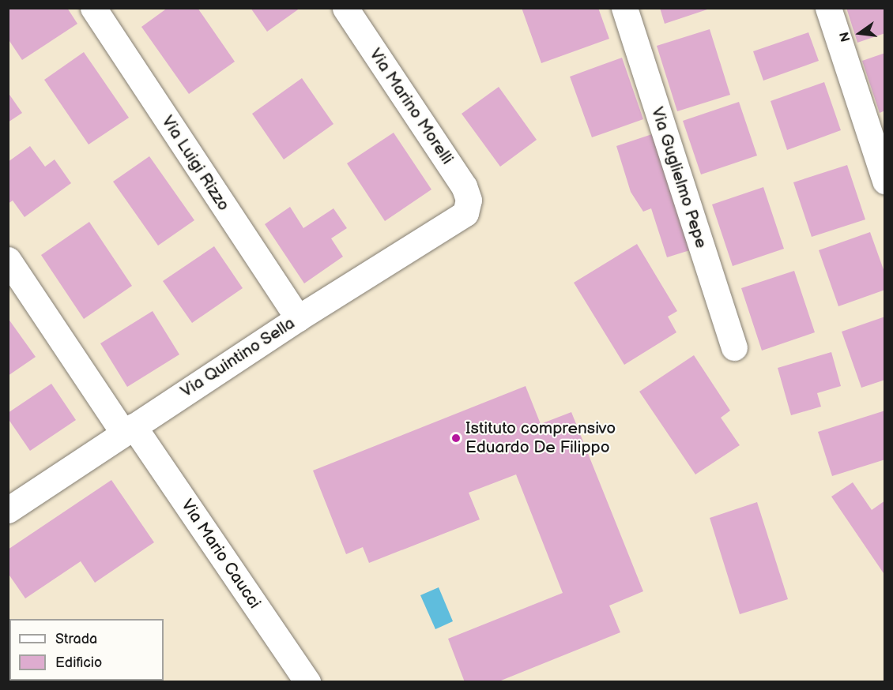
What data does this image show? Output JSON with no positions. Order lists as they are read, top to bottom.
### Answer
{
  "streets": {
    "street": [
      "Via Marino Morelli",
      "Via Luigi Rizzo",
      "Via Guglielmo Pepe",
      "Via Quintino Sella",
      "Via Mario Caucci"
    ]
  },
  "crossings": [
    ["Via Marino Morelli", "Via Quintino Sella"],
    ["Via Luigi Rizzo", "Via Quintino Sella"],
    ["Via Quintino Sella", "Via Mario Caucci"]
  ],
  "places": ["Istituto comprensivo Eduardo De Filippo"],
  "legend": ["Strada", "Edificio"],
  "north": "left"
}
